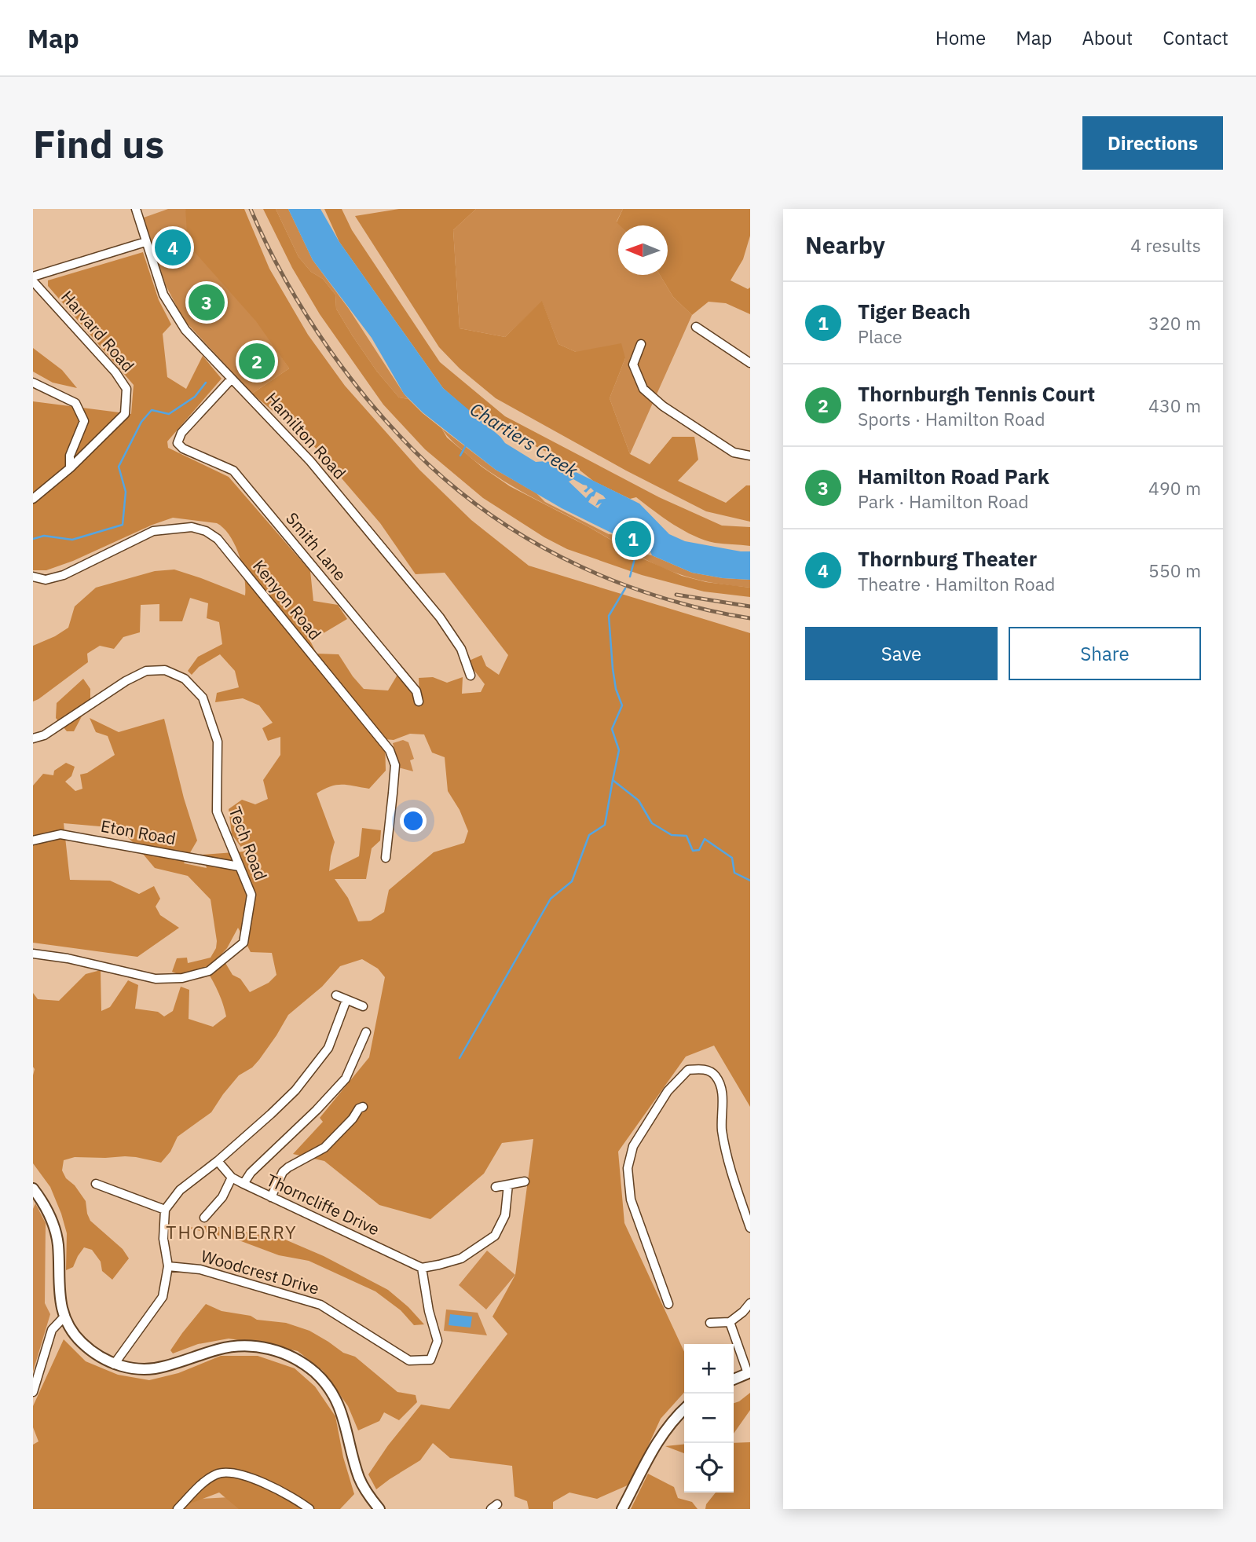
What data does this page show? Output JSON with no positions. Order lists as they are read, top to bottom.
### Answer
{
  "streets": {
    "street": [
      "Harvard Road",
      "Hamilton Road",
      "Smith Lane",
      "Kenyon Road",
      "Eton Road",
      "Tech Road",
      "Thorncliffe Drive",
      "Woodcrest Drive"
    ]
  },
  "crossings": [
    ["Hamilton Road", "Smith Lane"],
    ["Eton Road", "Tech Road"],
    ["Thorncliffe Drive", "Woodcrest Drive"]
  ],
  "districts": ["THORNBERRY"],
  "water": ["Chartiers Creek"],
  "north": "left",
  "page": {
    "header": "Map",
    "nav": [
      "Home",
      "Map",
      "About",
      "Contact"
    ],
    "buttons": [
      "Directions",
      ["Save", "Share"]
    ],
    "title": "Find us",
    "heading": ["Nearby", "4 results"],
    "pins": [
      "4",
      "3",
      "2",
      "1"
    ],
    "list": [
      {
        "mark": "1",
        "name": "Tiger Beach",
        "note": "Place",
        "value": "320 m"
      },
      {
        "mark": "2",
        "name": "Thornburgh Tennis Court",
        "note": "Sports · Hamilton Road",
        "value": "430 m"
      },
      {
        "mark": "3",
        "name": "Hamilton Road Park",
        "note": "Park · Hamilton Road",
        "value": "490 m"
      },
      {
        "mark": "4",
        "name": "Thornburg Theater",
        "note": "Theatre · Hamilton Road",
        "value": "550 m"
      }
    ],
    "map_buttons": ["+", "−"]
  }
}
